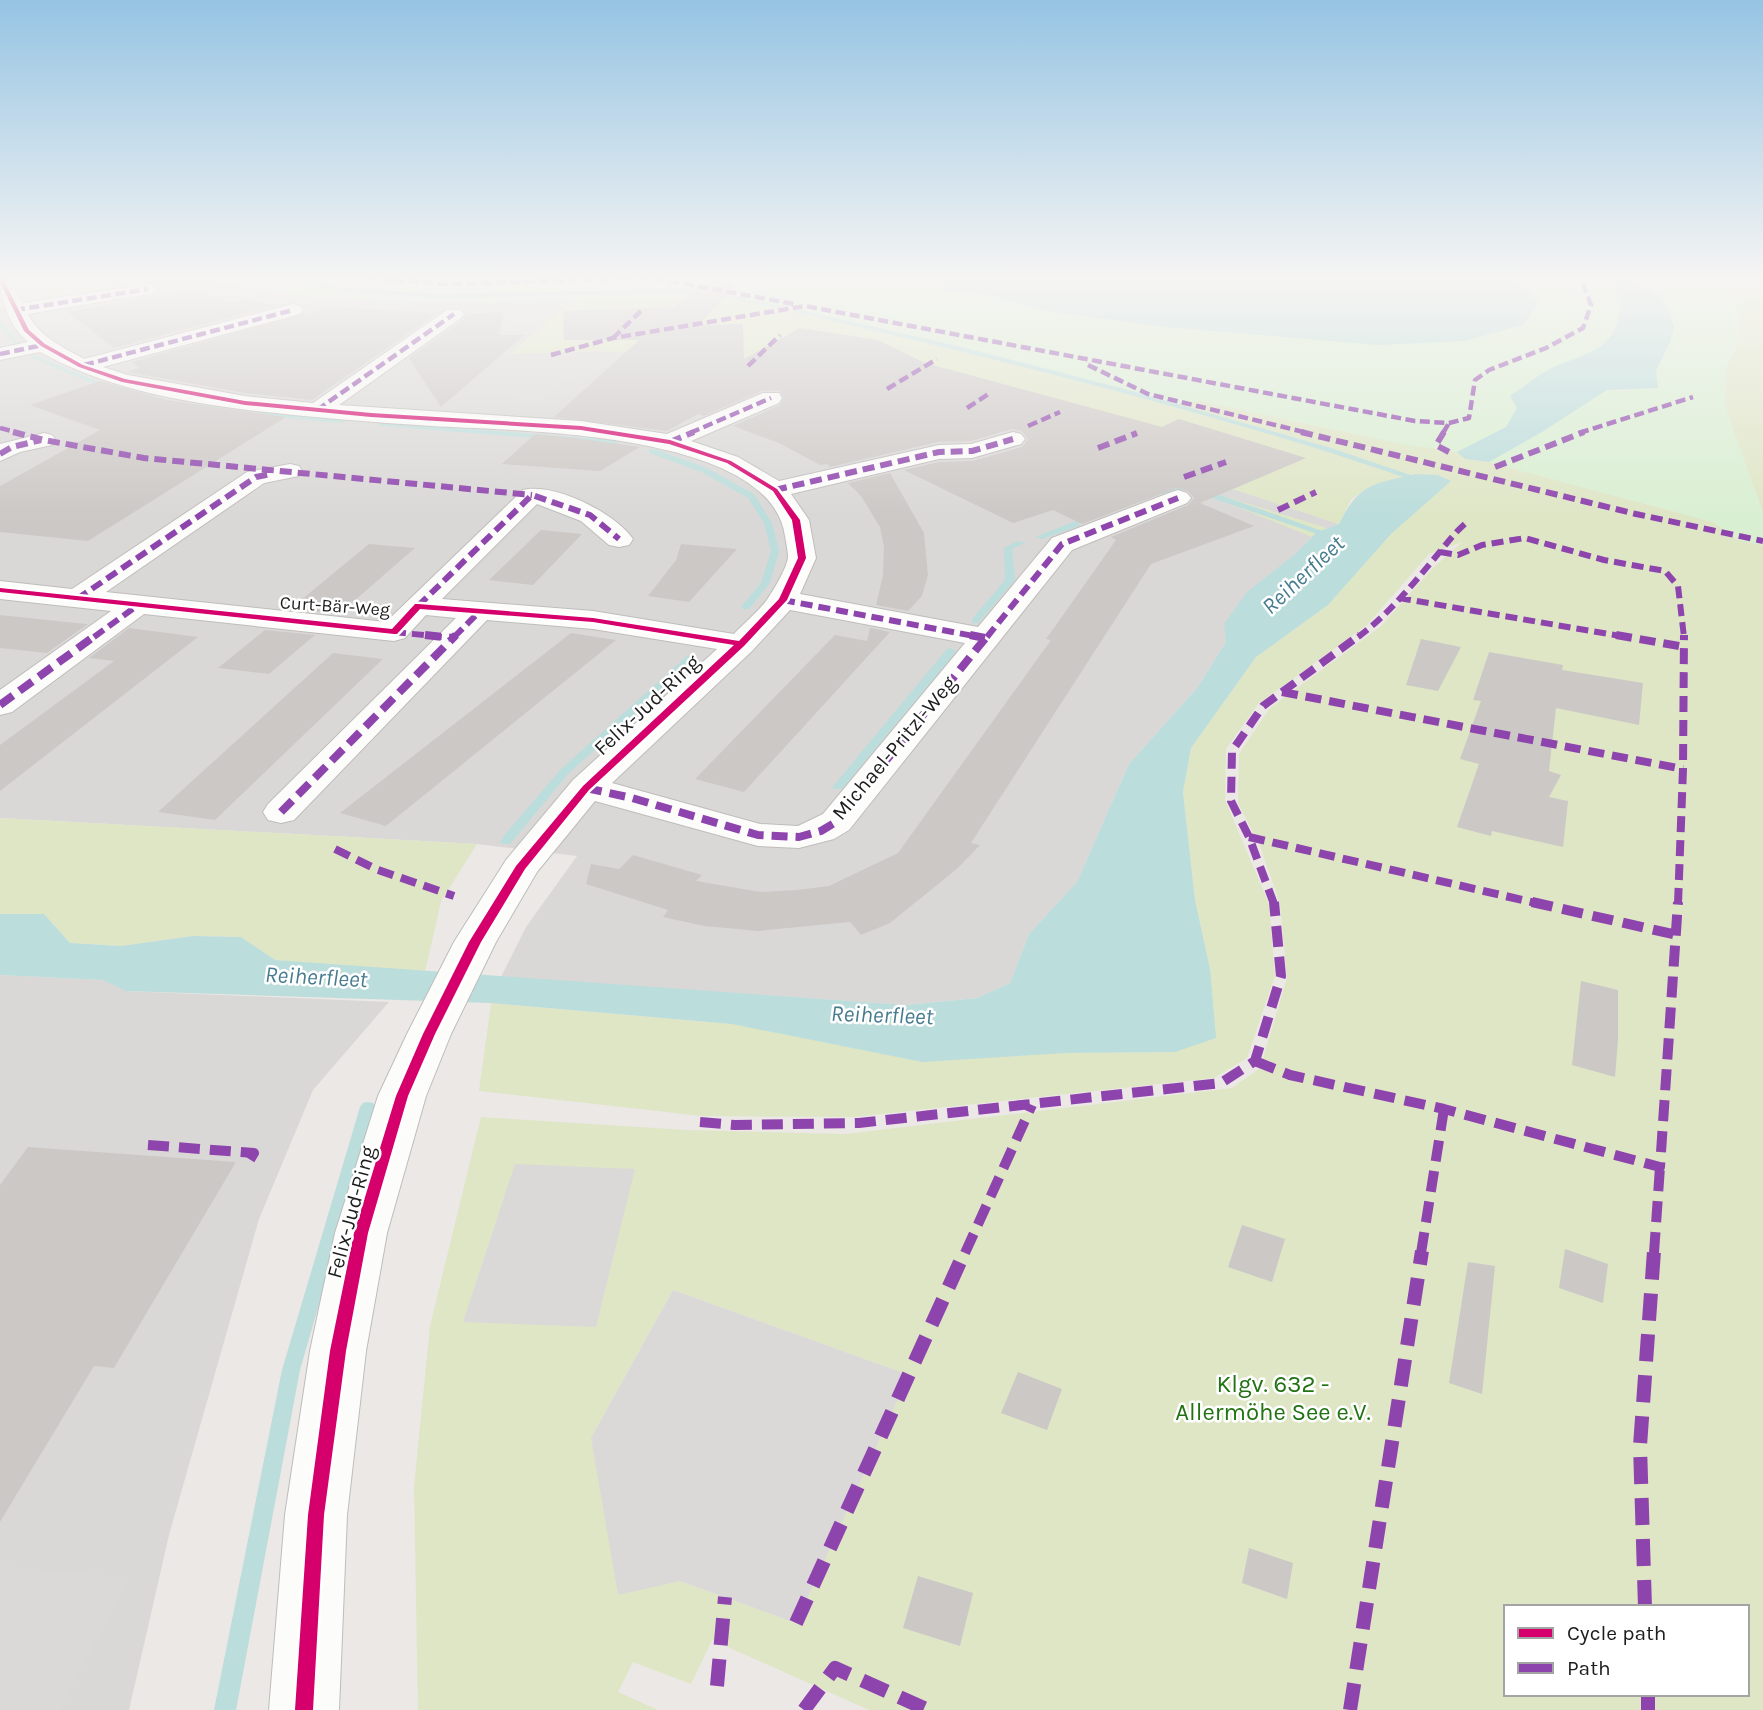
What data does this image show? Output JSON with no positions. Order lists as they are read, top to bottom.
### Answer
{
  "streets": {
    "street": ["Curt-Bär-Weg", "Felix-Jud-Ring", "Michael-Pritzl-Weg"]
  },
  "crossings": [
    ["Curt-Bär-Weg", "Felix-Jud-Ring"],
    ["Felix-Jud-Ring", "Michael-Pritzl-Weg"]
  ],
  "water": ["Reiherfleet"],
  "parks": ["Klgv. 632 - Allermöhe See e.V."],
  "legend": ["Cycle path", "Path"]
}
